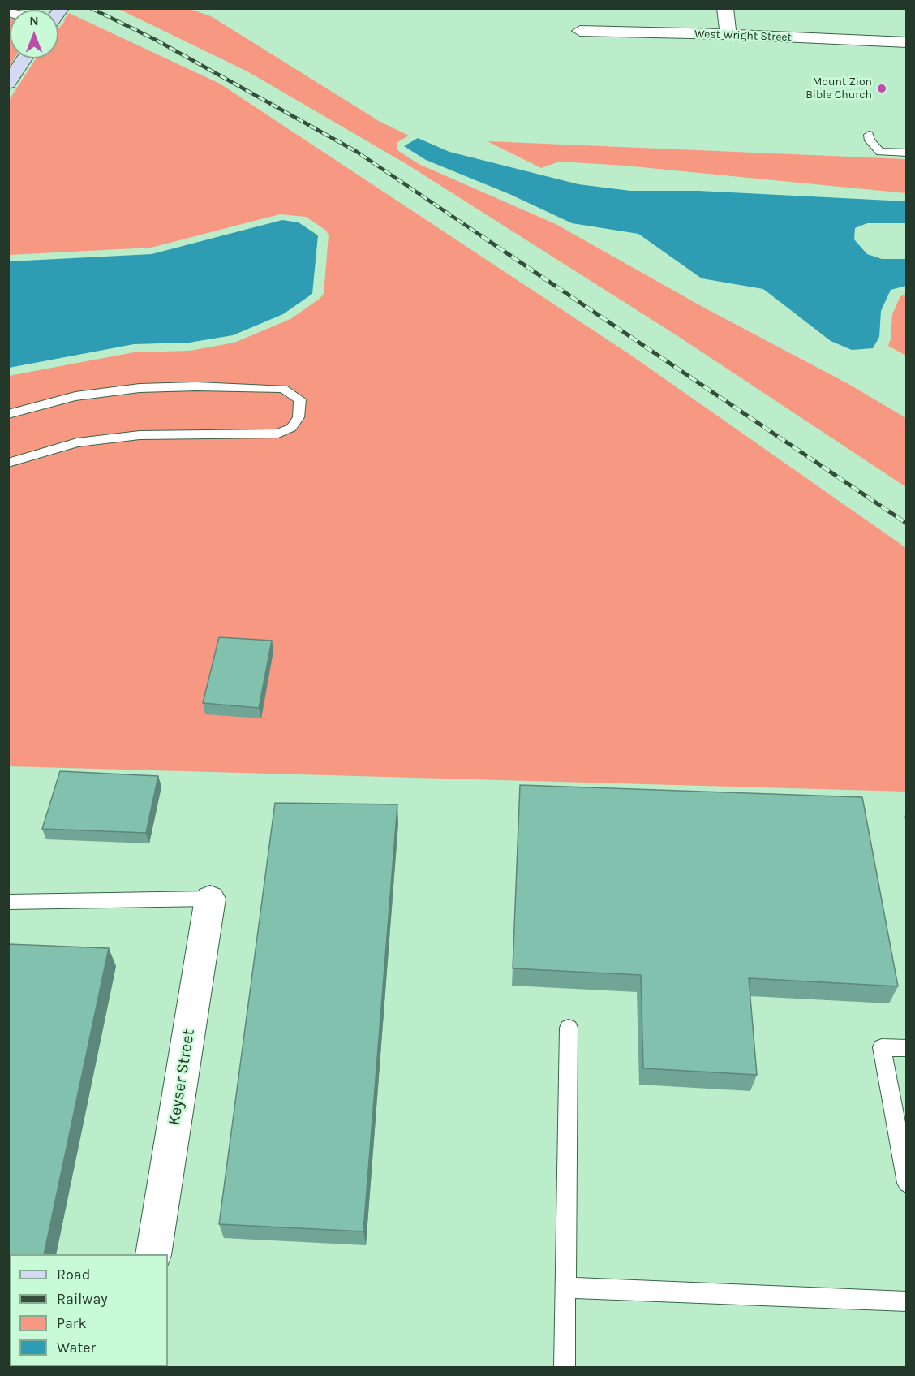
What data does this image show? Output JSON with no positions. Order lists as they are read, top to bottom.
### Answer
{
  "streets": {
    "street": ["West Wright Street", "Keyser Street"]
  },
  "places": ["Mount Zion Bible Church"],
  "legend": [
    "Road",
    "Railway",
    "Park",
    "Water"
  ],
  "north": "top"
}
